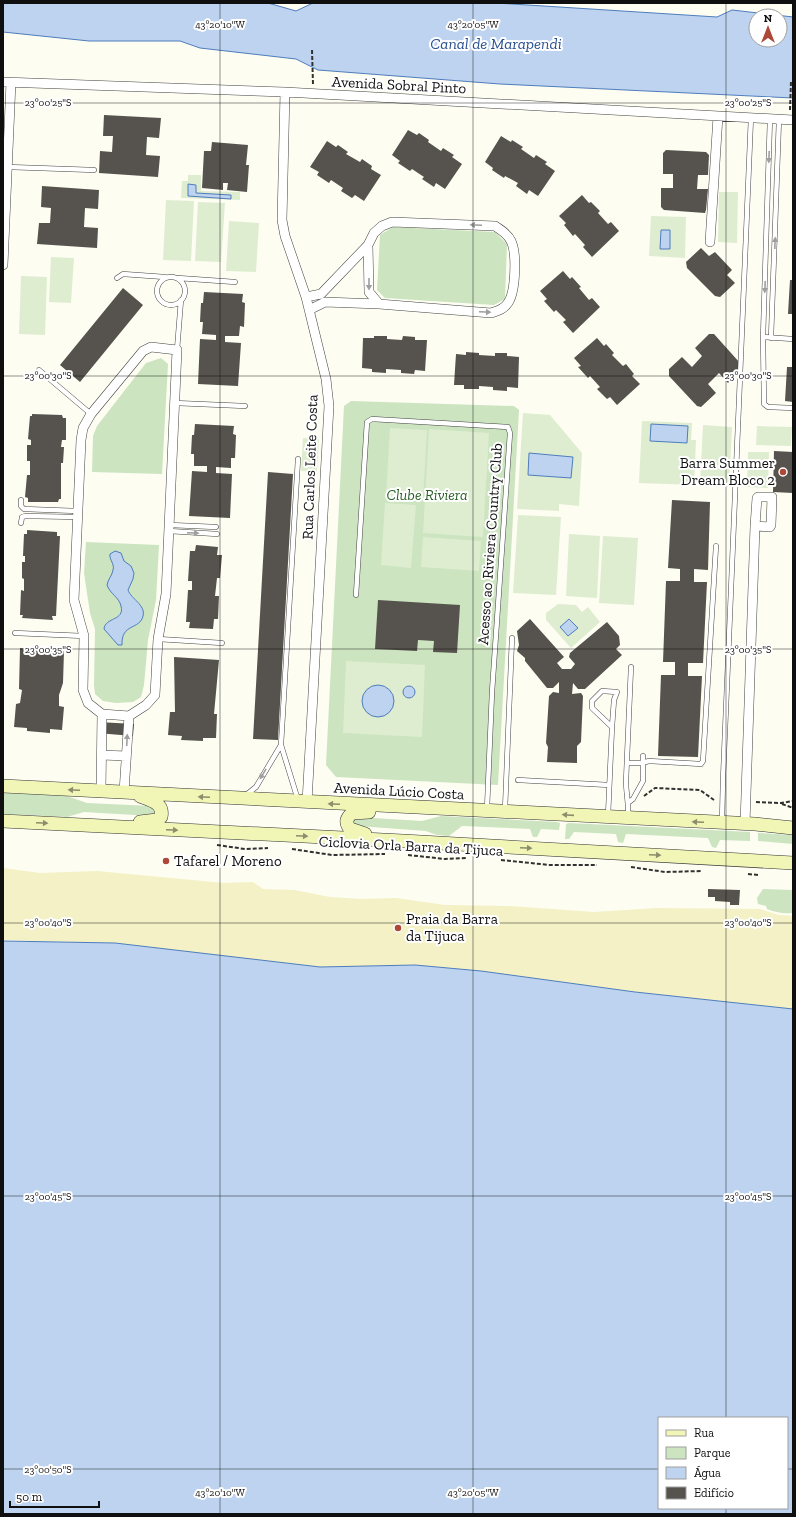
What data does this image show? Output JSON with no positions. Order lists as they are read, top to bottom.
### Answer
{
  "streets": {
    "main road": ["Avenida Lúcio Costa"],
    "street": ["Avenida Sobral Pinto", "Rua Carlos Leite Costa"],
    "lane": ["Acesso ao Riviera Country Club"],
    "path": ["Ciclovia Orla Barra da Tijuca"]
  },
  "crossings": [
    ["Avenida Sobral Pinto", "Rua Carlos Leite Costa"],
    ["Rua Carlos Leite Costa", "Avenida Lúcio Costa"],
    ["Acesso ao Riviera Country Club", "Avenida Lúcio Costa"]
  ],
  "water": ["Canal de Marapendi"],
  "parks": ["Clube Riviera"],
  "places": ["Barra Summer Dream Bloco 2", "Tafarel / Moreno", "Praia da Barra da Tijuca"],
  "legend": [
    "Rua",
    "Parque",
    "Água",
    "Edifício"
  ],
  "scale_bar": "50 m",
  "north": "top",
  "coordinates": [
    "43°20'10\"W",
    "43°20'05\"W",
    "23°00'25\"S",
    "23°00'30\"S",
    "23°00'35\"S",
    "23°00'40\"S",
    "23°00'45\"S",
    "23°00'50\"S"
  ]
}
